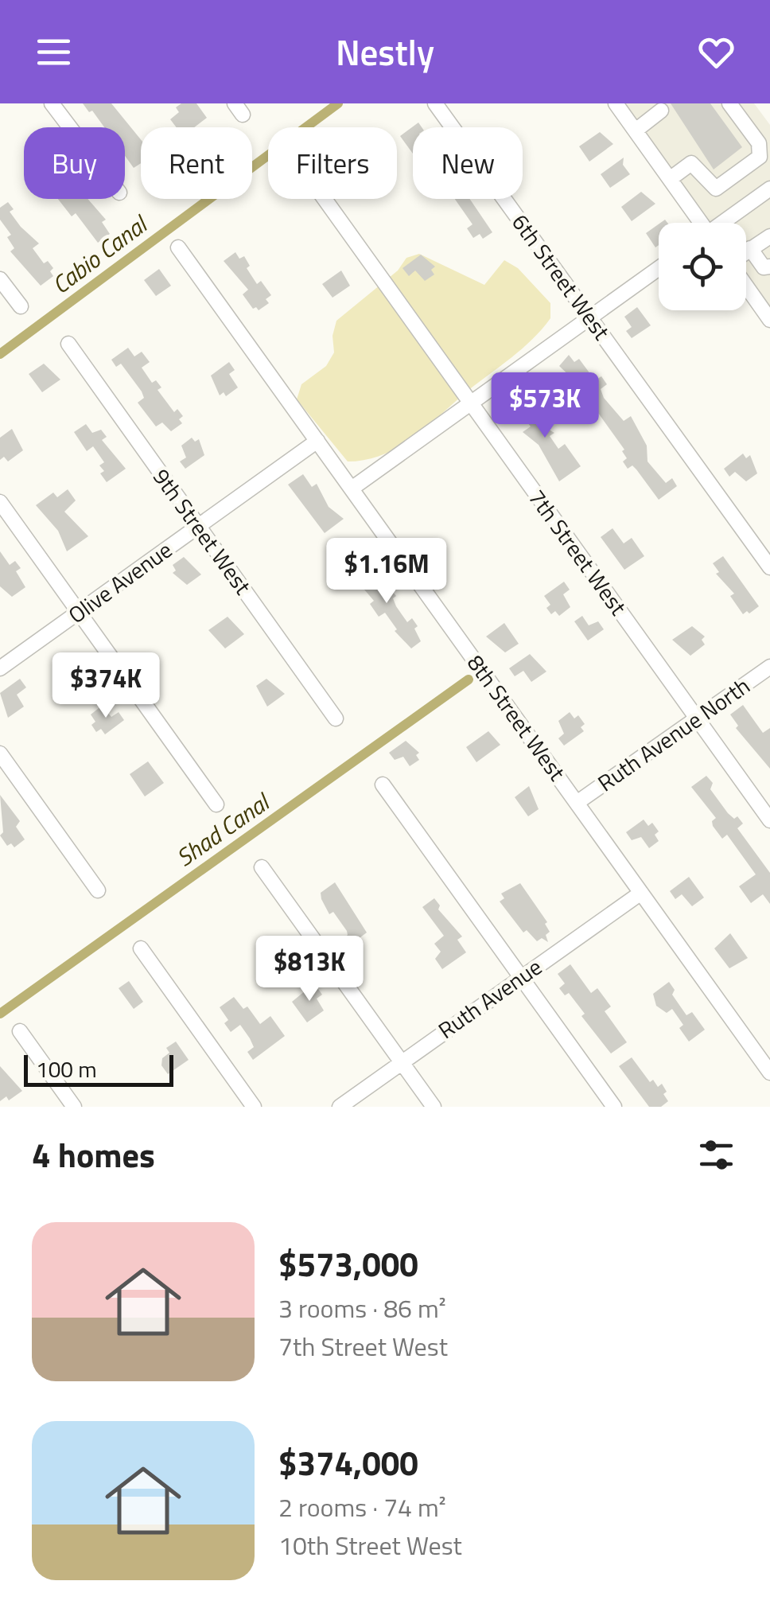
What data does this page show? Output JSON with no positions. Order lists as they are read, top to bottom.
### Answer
{
  "streets": {
    "street": [
      "6th Street West",
      "9th Street West",
      "7th Street West",
      "Olive Avenue",
      "8th Street West",
      "Ruth Avenue North",
      "Ruth Avenue"
    ]
  },
  "crossings": [
    ["9th Street West", "Olive Avenue"],
    ["7th Street West", "Ruth Avenue North"],
    ["Olive Avenue", "8th Street West"],
    ["8th Street West", "Ruth Avenue North"],
    ["8th Street West", "Ruth Avenue"]
  ],
  "water": ["Cabio Canal", "Shad Canal"],
  "scale_bar": "100 m",
  "page": {
    "header": "Nestly",
    "chip": [
      "Buy",
      "Rent",
      "Filters",
      "New"
    ],
    "price": [
      "$573K",
      "$1.16M",
      "$374K",
      "$813K"
    ],
    "scale": "100 m",
    "heading": "4 homes",
    "list": [
      {
        "name": "$573,000",
        "note": "3 rooms · 86 m² · 7th Street West"
      },
      {
        "name": "$374,000",
        "note": "2 rooms · 74 m² · 10th Street West"
      }
    ]
  }
}
